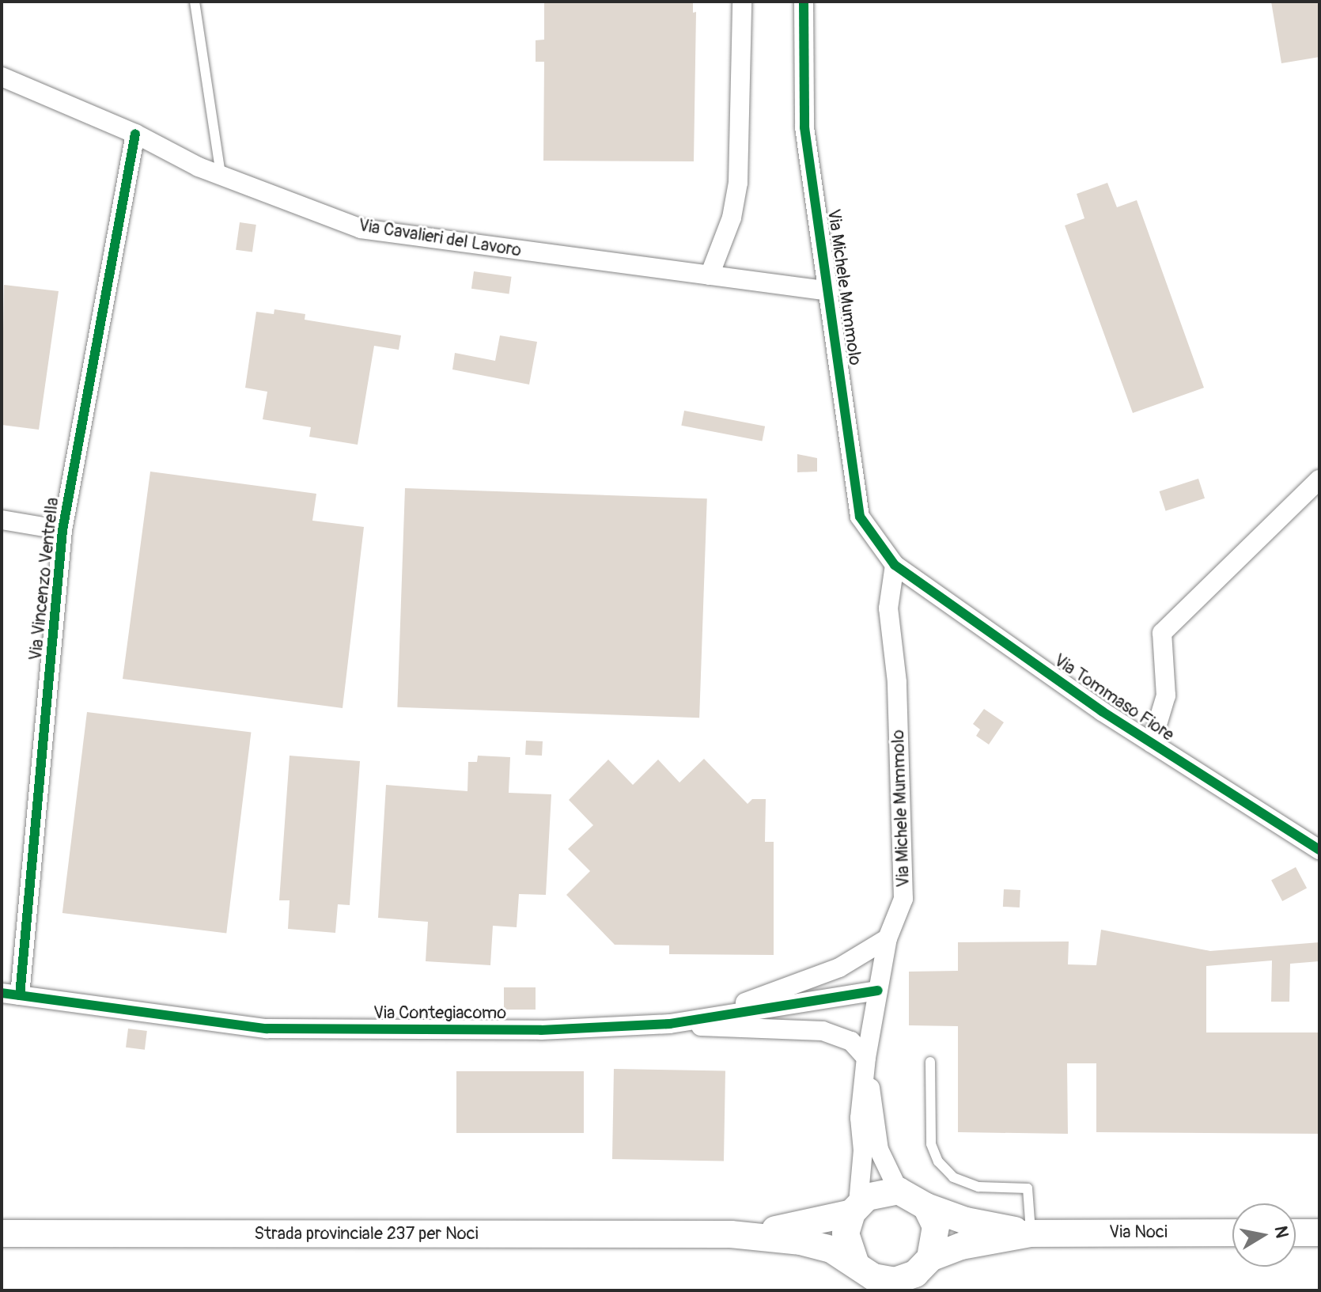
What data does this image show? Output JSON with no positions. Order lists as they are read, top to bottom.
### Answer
{
  "streets": {
    "main road": ["Via Noci", "Strada provinciale 237 per Noci"],
    "street": [
      "Via Cavalieri del Lavoro",
      "Via Michele Mummolo",
      "Via Vincenzo Ventrella",
      "Via Tommaso Fiore",
      "Via Contegiacomo"
    ]
  },
  "crossings": [
    ["Via Cavalieri del Lavoro", "Via Michele Mummolo"],
    ["Via Cavalieri del Lavoro", "Via Vincenzo Ventrella"],
    ["Via Michele Mummolo", "Via Tommaso Fiore"],
    ["Via Michele Mummolo", "Via Contegiacomo"],
    ["Via Michele Mummolo", "Via Noci"],
    ["Via Michele Mummolo", "Strada provinciale 237 per Noci"],
    ["Via Vincenzo Ventrella", "Via Contegiacomo"],
    ["Via Noci", "Strada provinciale 237 per Noci"]
  ],
  "north": "right"
}
